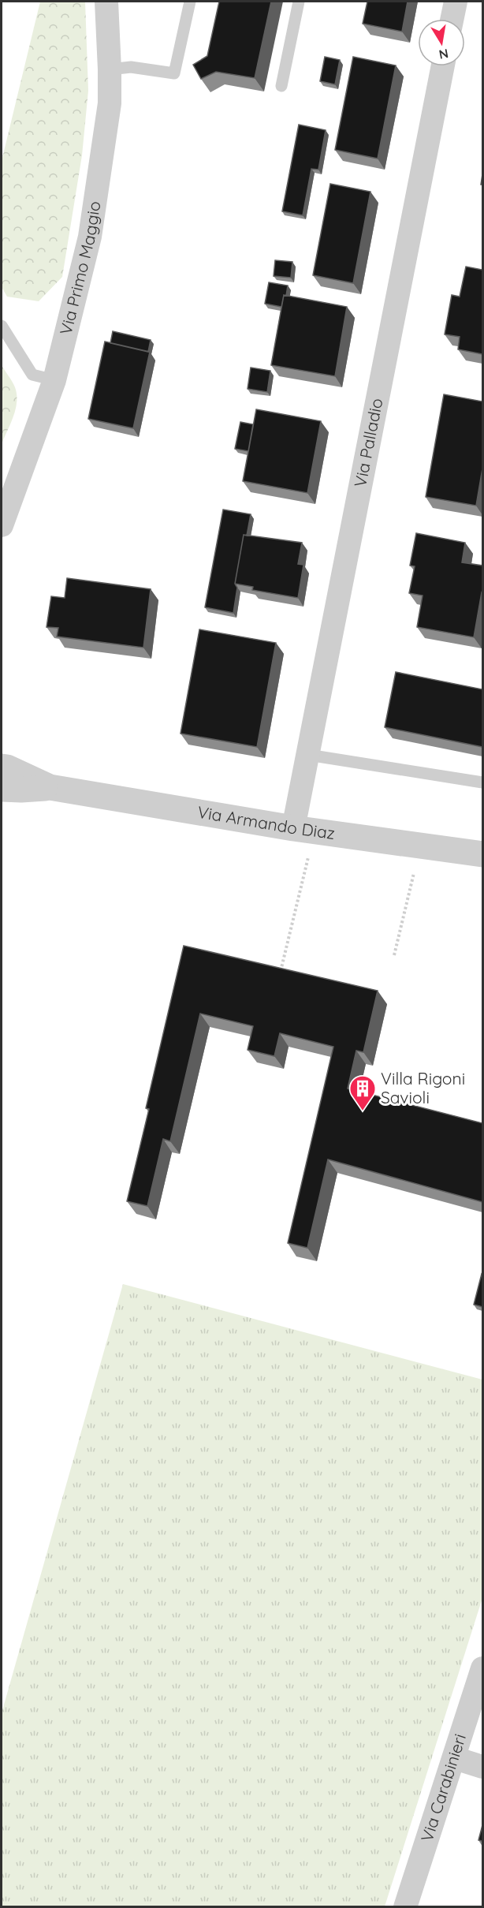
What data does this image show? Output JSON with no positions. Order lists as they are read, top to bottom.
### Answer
{
  "streets": {
    "street": [
      "Via Primo Maggio",
      "Via Palladio",
      "Via Armando Diaz",
      "Via Carabinieri"
    ]
  },
  "crossings": [
    ["Via Palladio", "Via Armando Diaz"]
  ],
  "places": {
    "building": ["Villa Rigoni Savioli"]
  },
  "north": "bottom"
}
